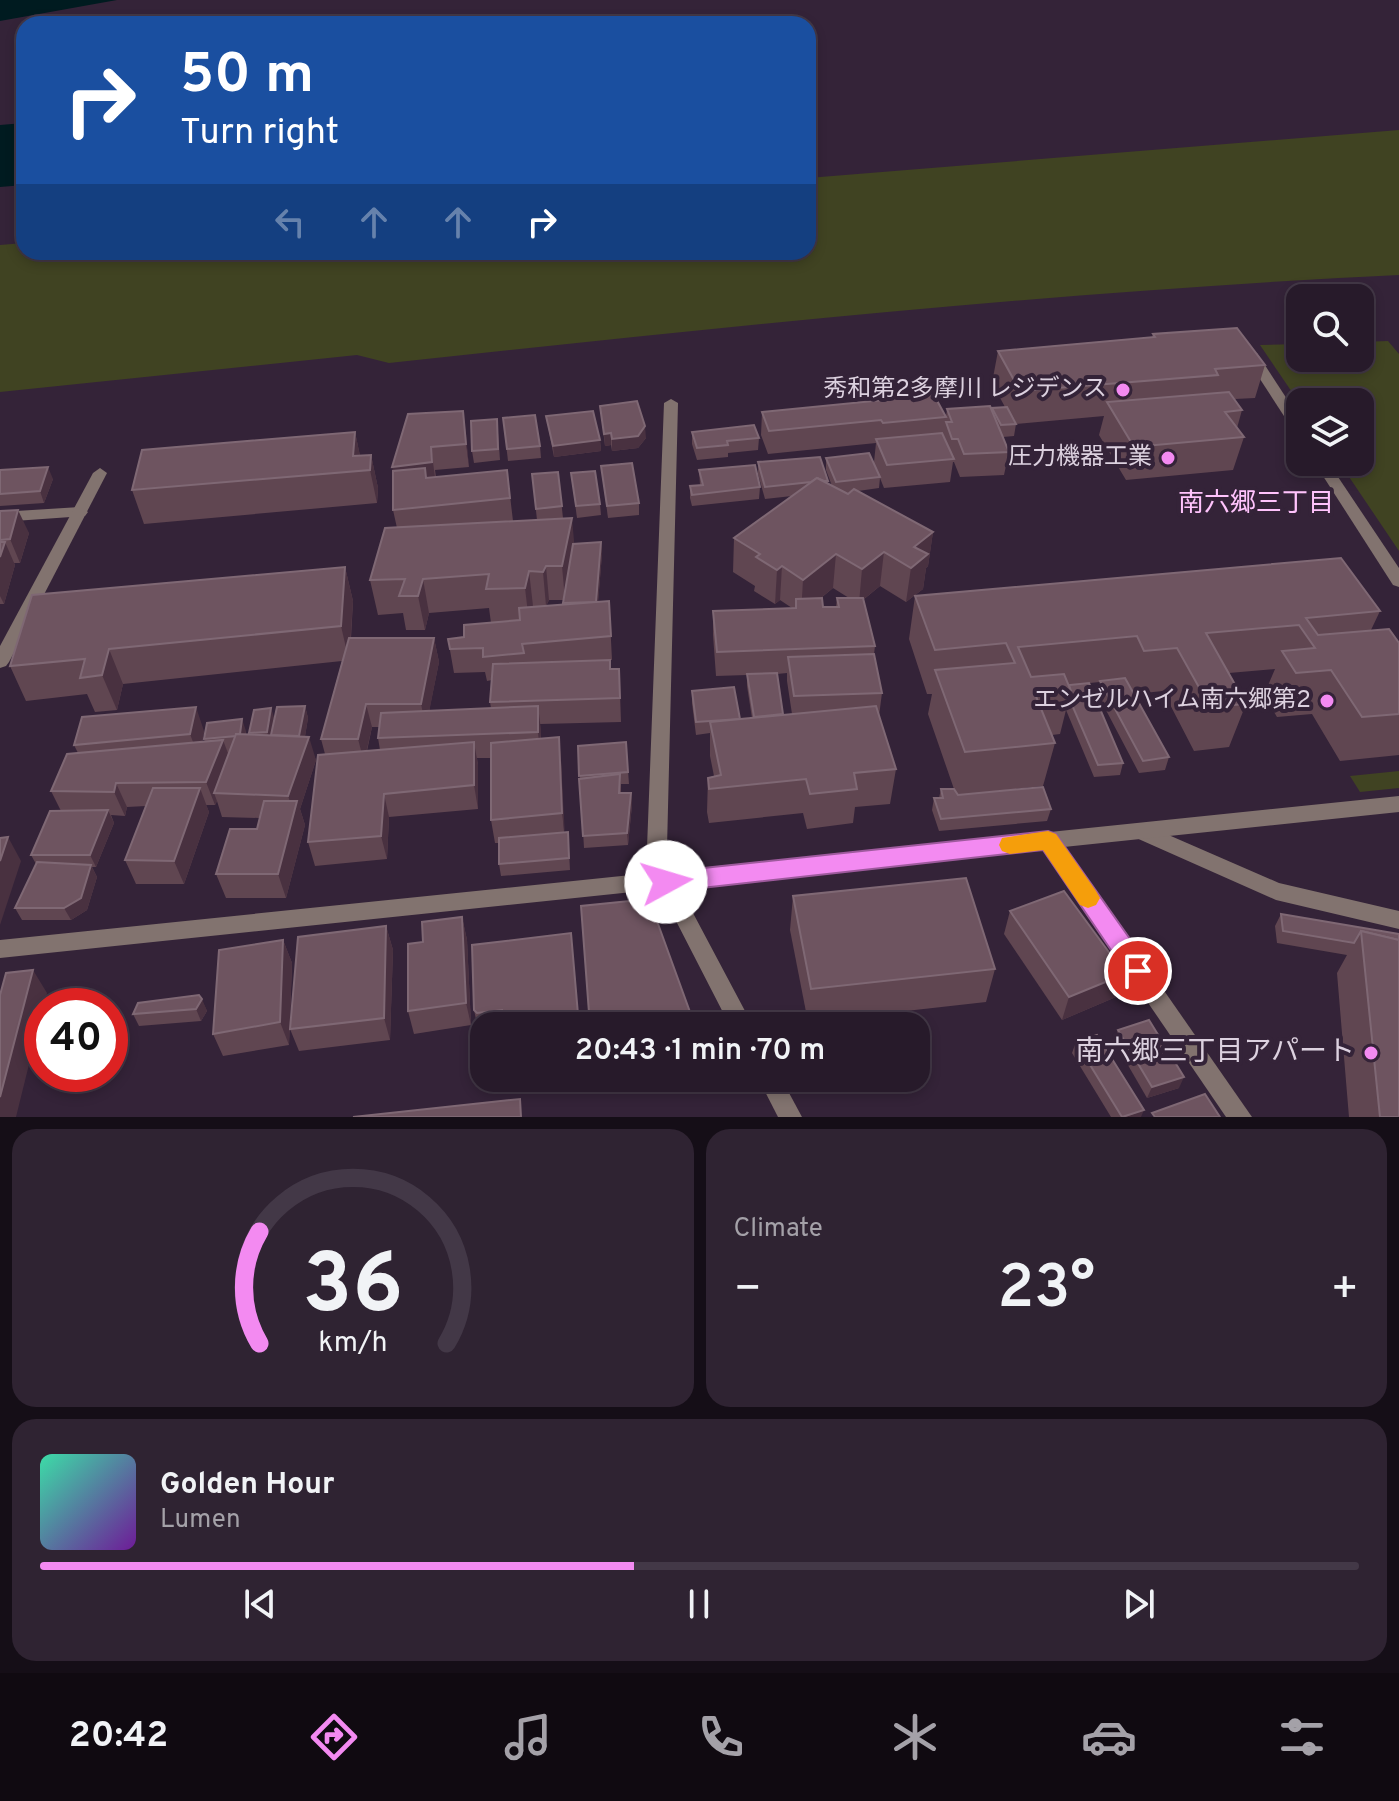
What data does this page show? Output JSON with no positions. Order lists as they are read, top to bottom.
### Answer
{
  "districts": ["南六郷三丁目"],
  "places": [
    "秀和第2多摩川 レジデンス",
    "圧力機器工業",
    "エンゼルハイム南六郷第2",
    "南六郷三丁目アパート"
  ],
  "page": {
    "turn": ["50 m", "Turn right"],
    "limit": "40",
    "trip": "20:43 · 1 min · 70 m",
    "tile": "Climate",
    "heat": ["−", "23°", "+"],
    "song": ["Golden Hour", "Lumen"],
    "tabs": "20:42",
    "gauge": ["36", "km/h"]
  }
}
